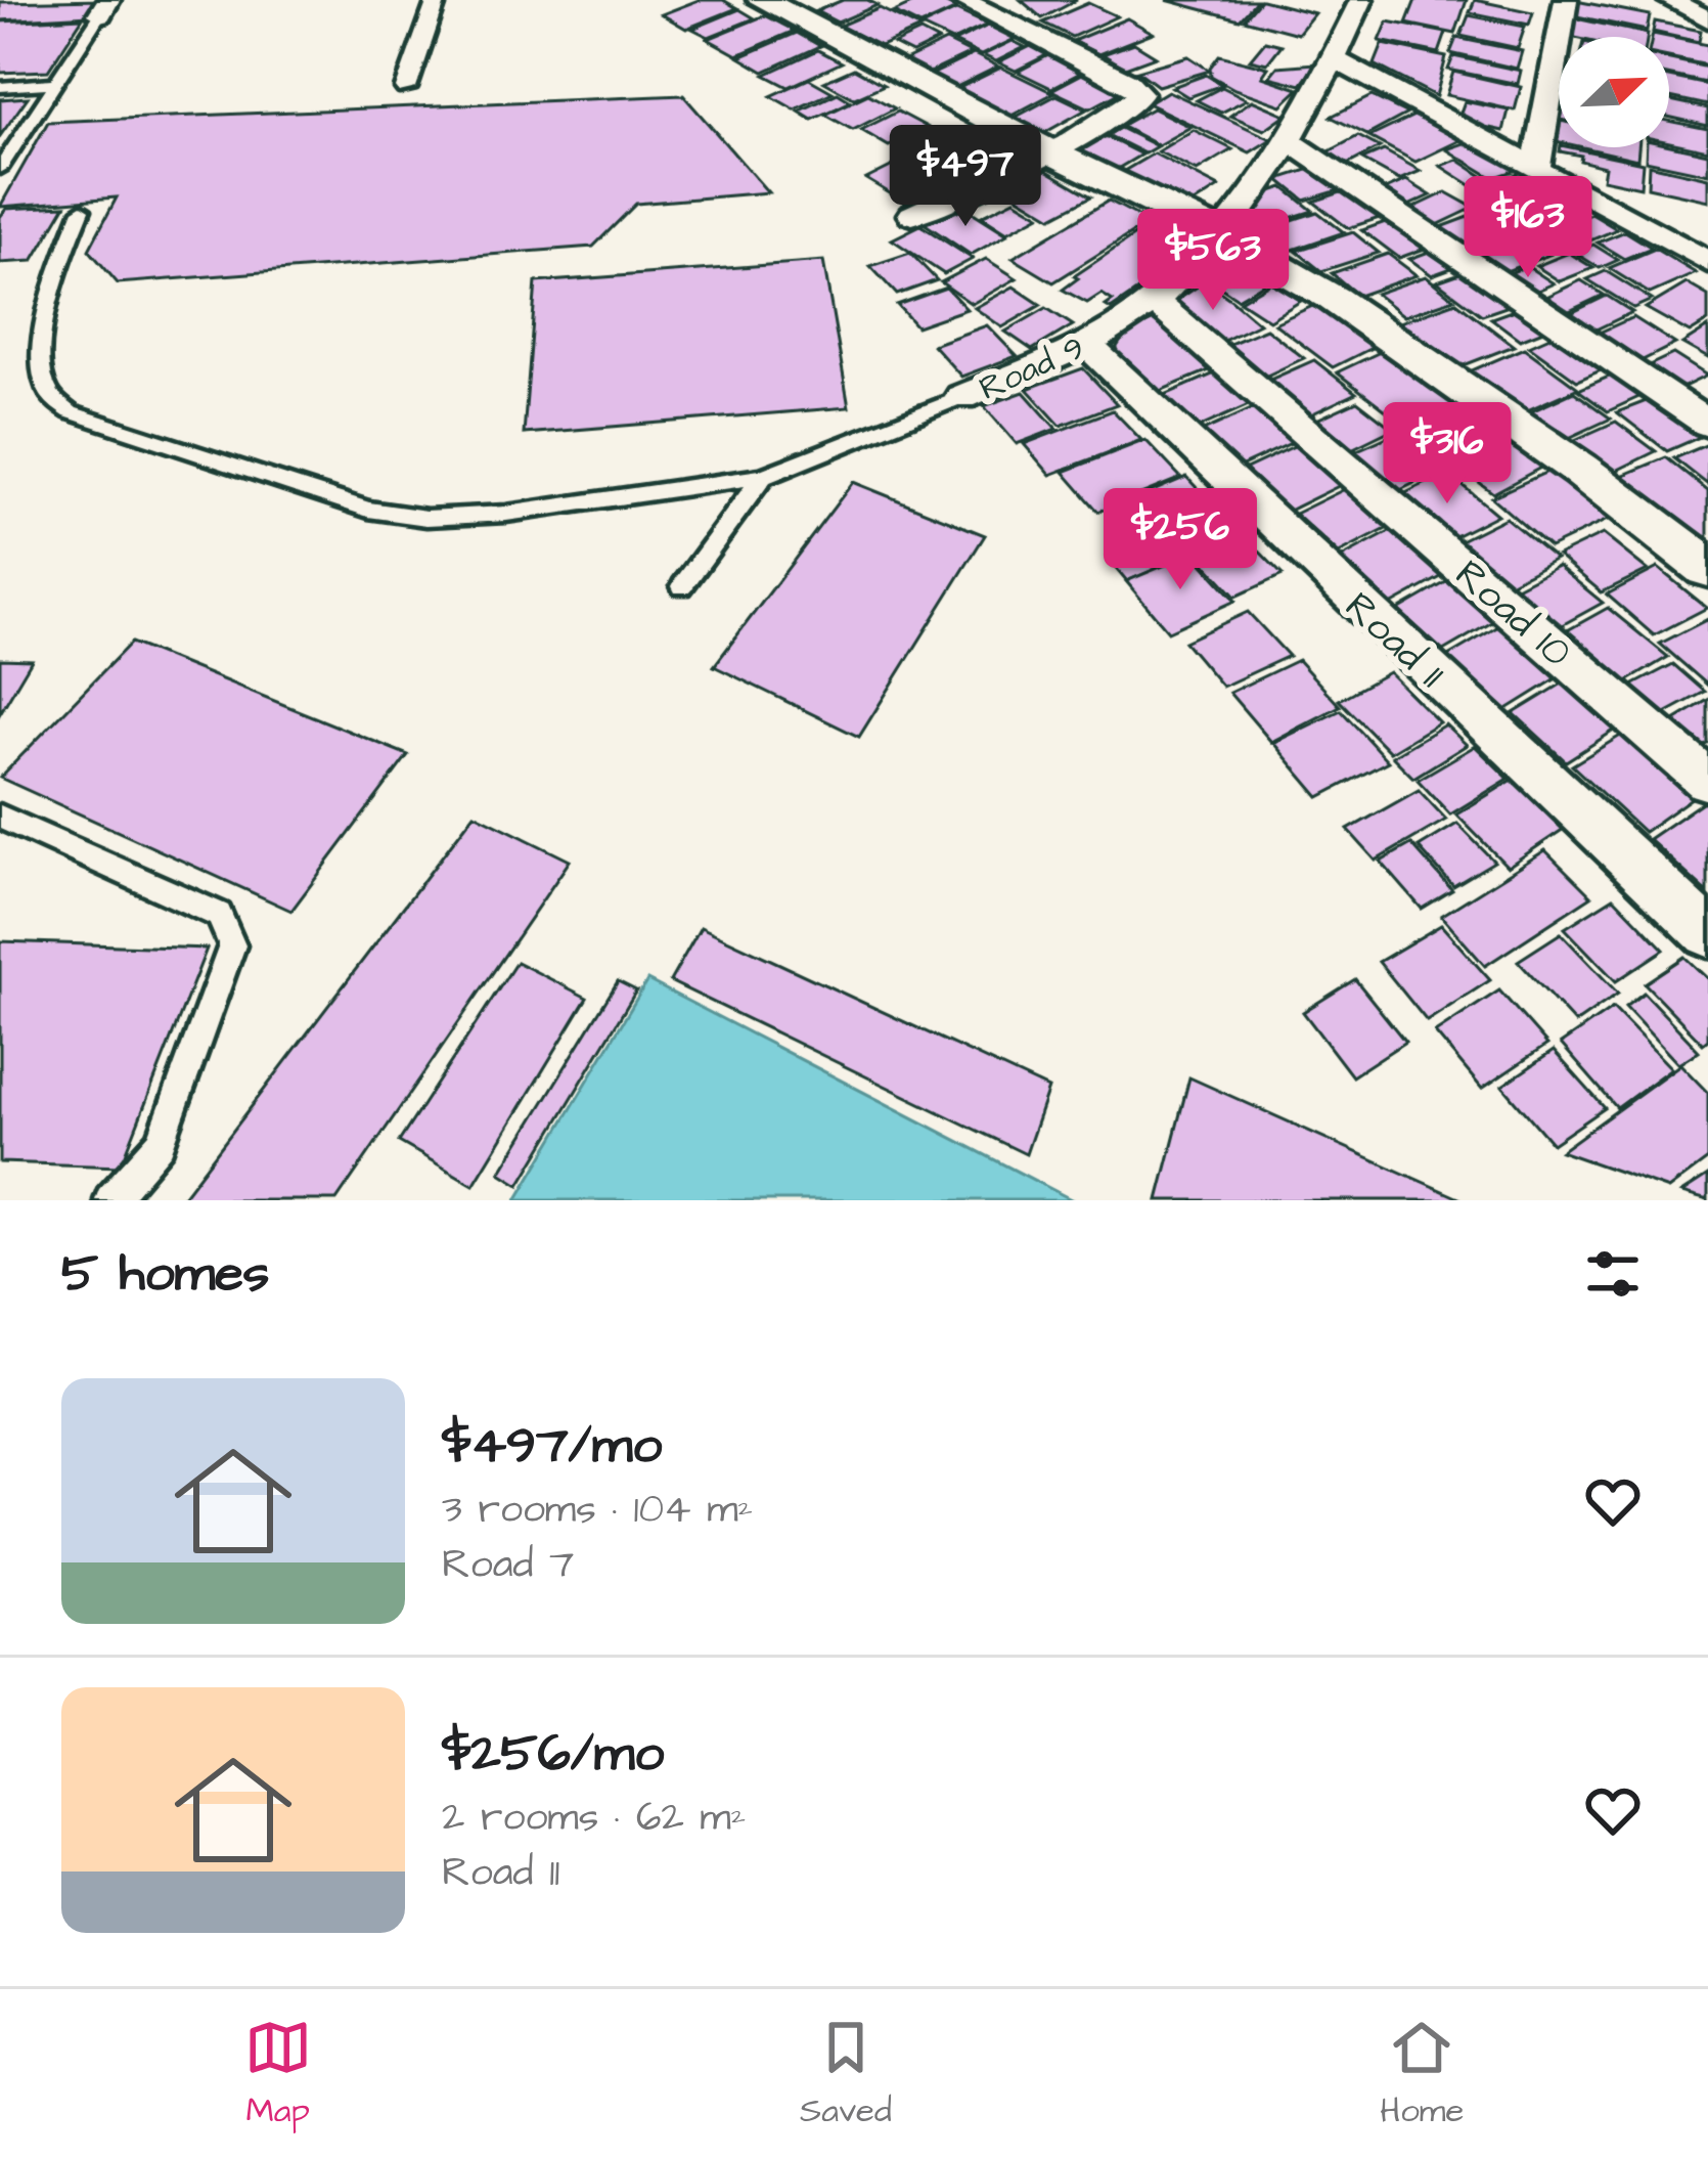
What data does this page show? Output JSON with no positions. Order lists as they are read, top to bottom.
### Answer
{
  "streets": {
    "street": ["Road 9", "Road 10", "Road 11"]
  },
  "crossings": [
    ["Road 9", "Road 10"],
    ["Road 9", "Road 11"]
  ],
  "north": "top right",
  "page": {
    "price": [
      "$497",
      "$163",
      "$563",
      "$316",
      "$256"
    ],
    "heading": "5 homes",
    "list": [
      {
        "name": "$497/mo",
        "note": "3 rooms · 104 m² · Road 7"
      },
      {
        "name": "$256/mo",
        "note": "2 rooms · 62 m² · Road 11"
      }
    ],
    "tabs": ["Map", "Saved", "Home"]
  }
}
